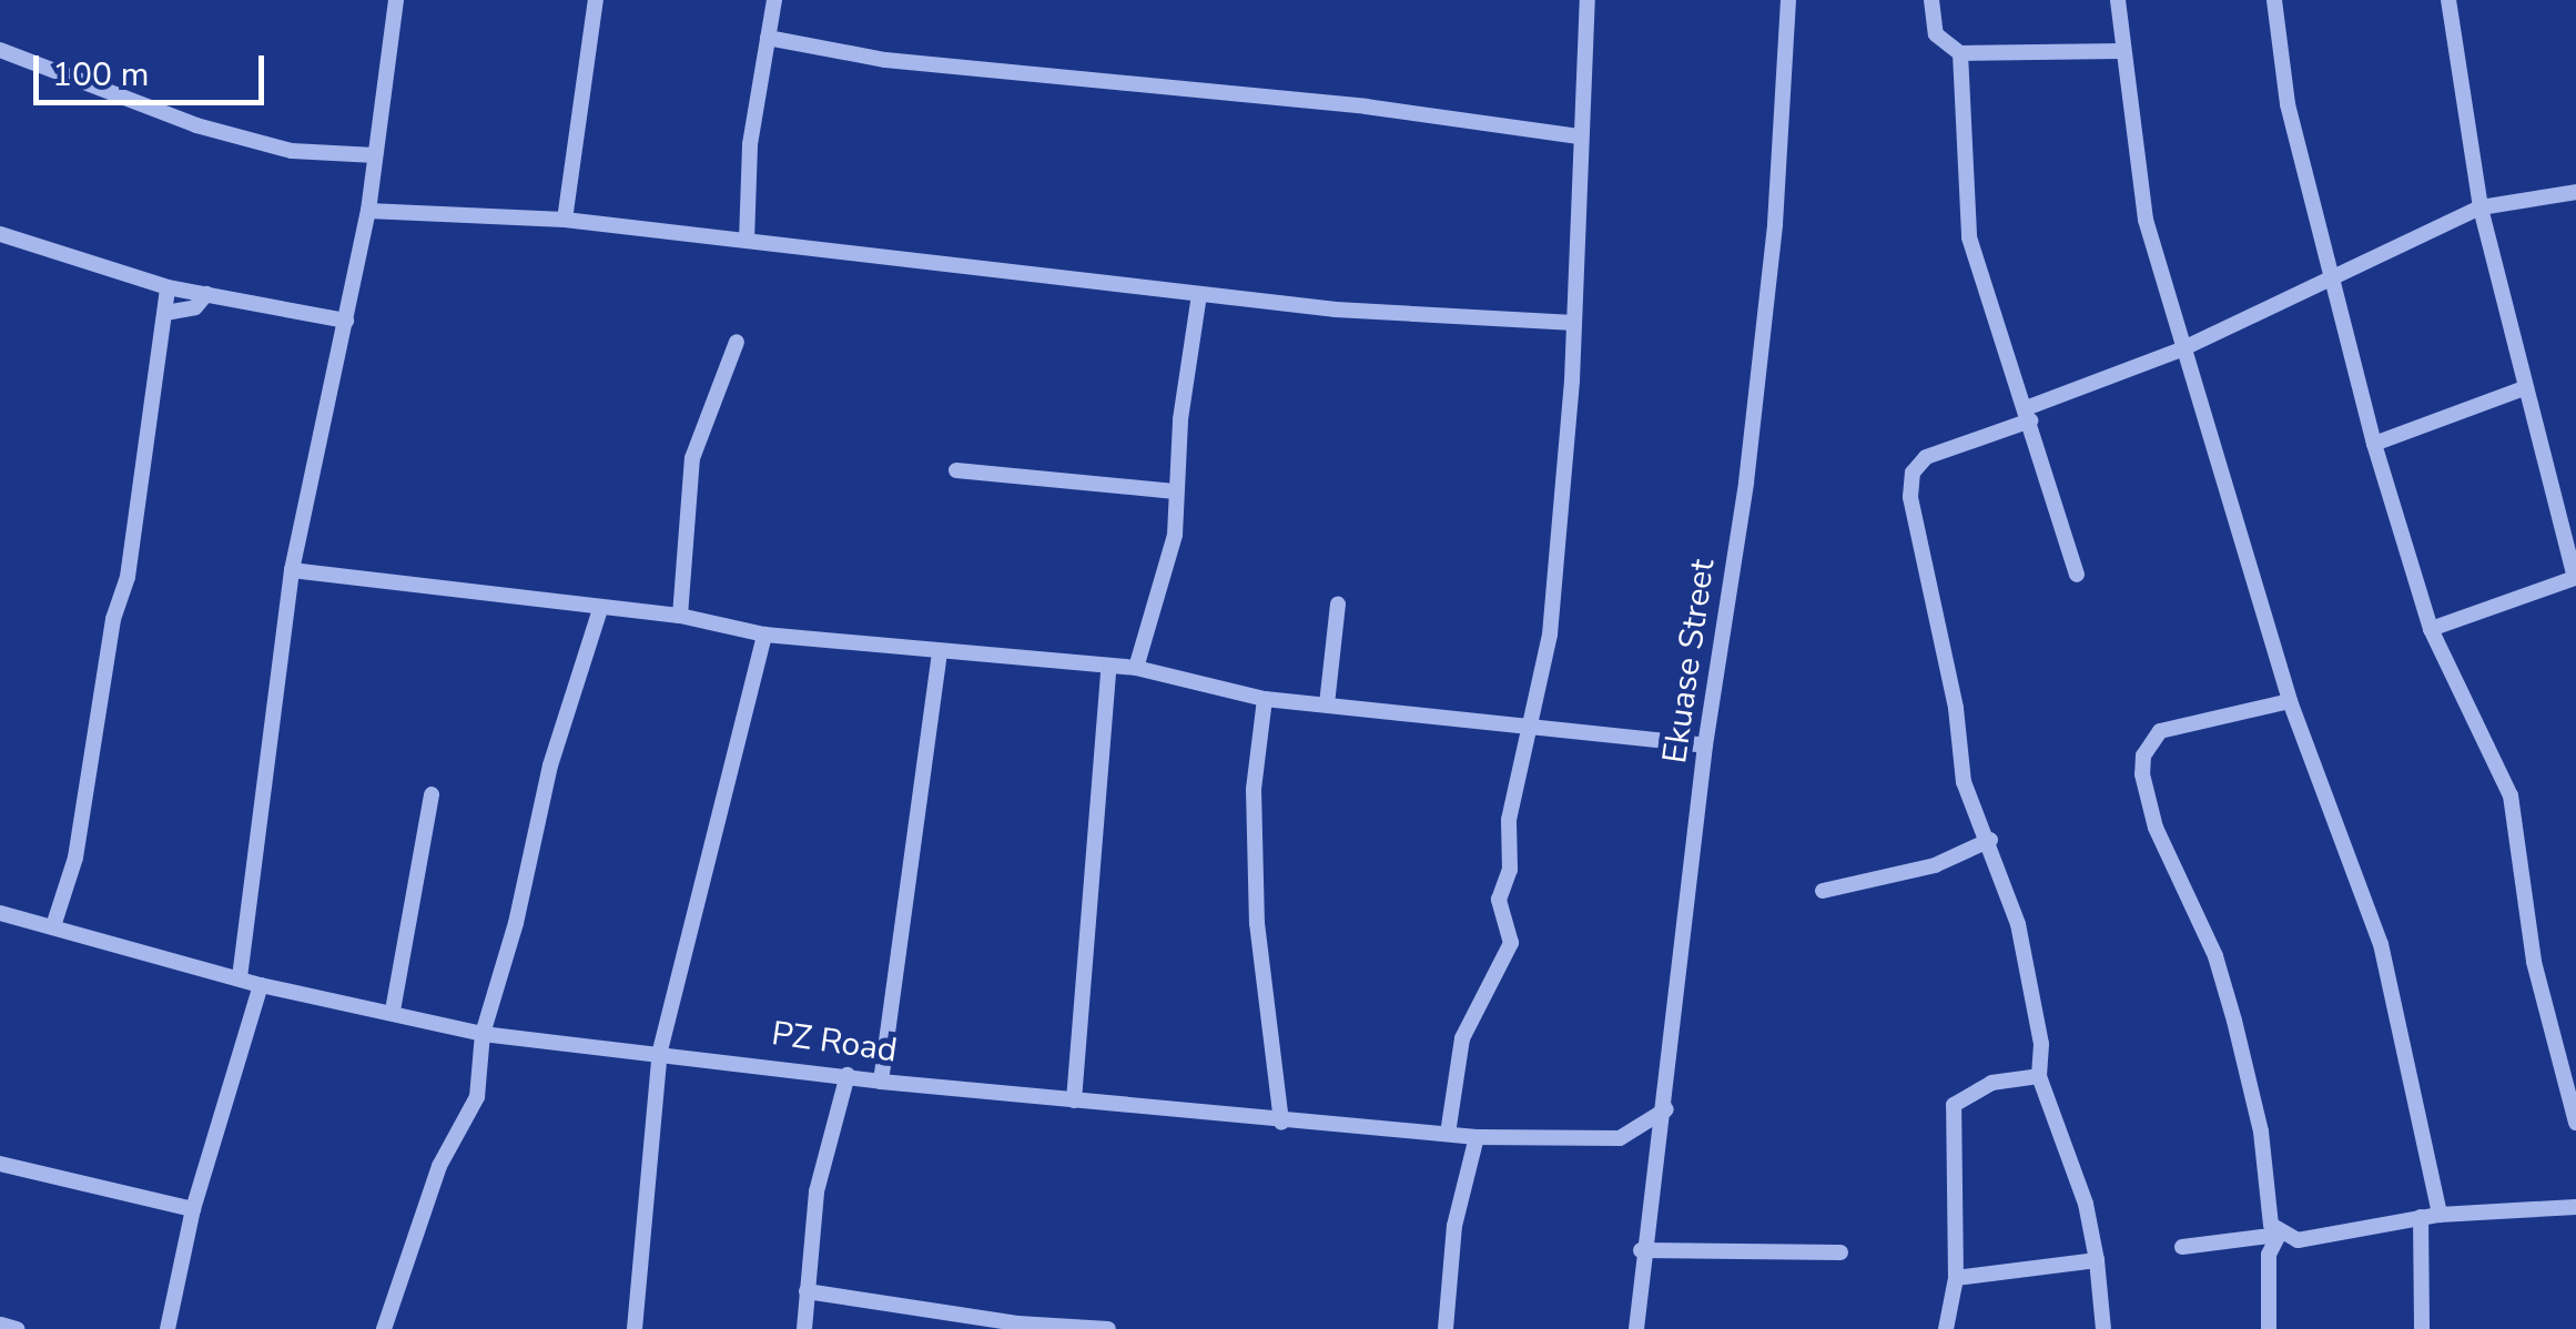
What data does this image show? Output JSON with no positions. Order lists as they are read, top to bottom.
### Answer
{
  "streets": {
    "street": ["Ekuase Street", "PZ Road"]
  },
  "crossings": [
    ["Ekuase Street", "PZ Road"]
  ],
  "scale_bar": "100 m"
}
